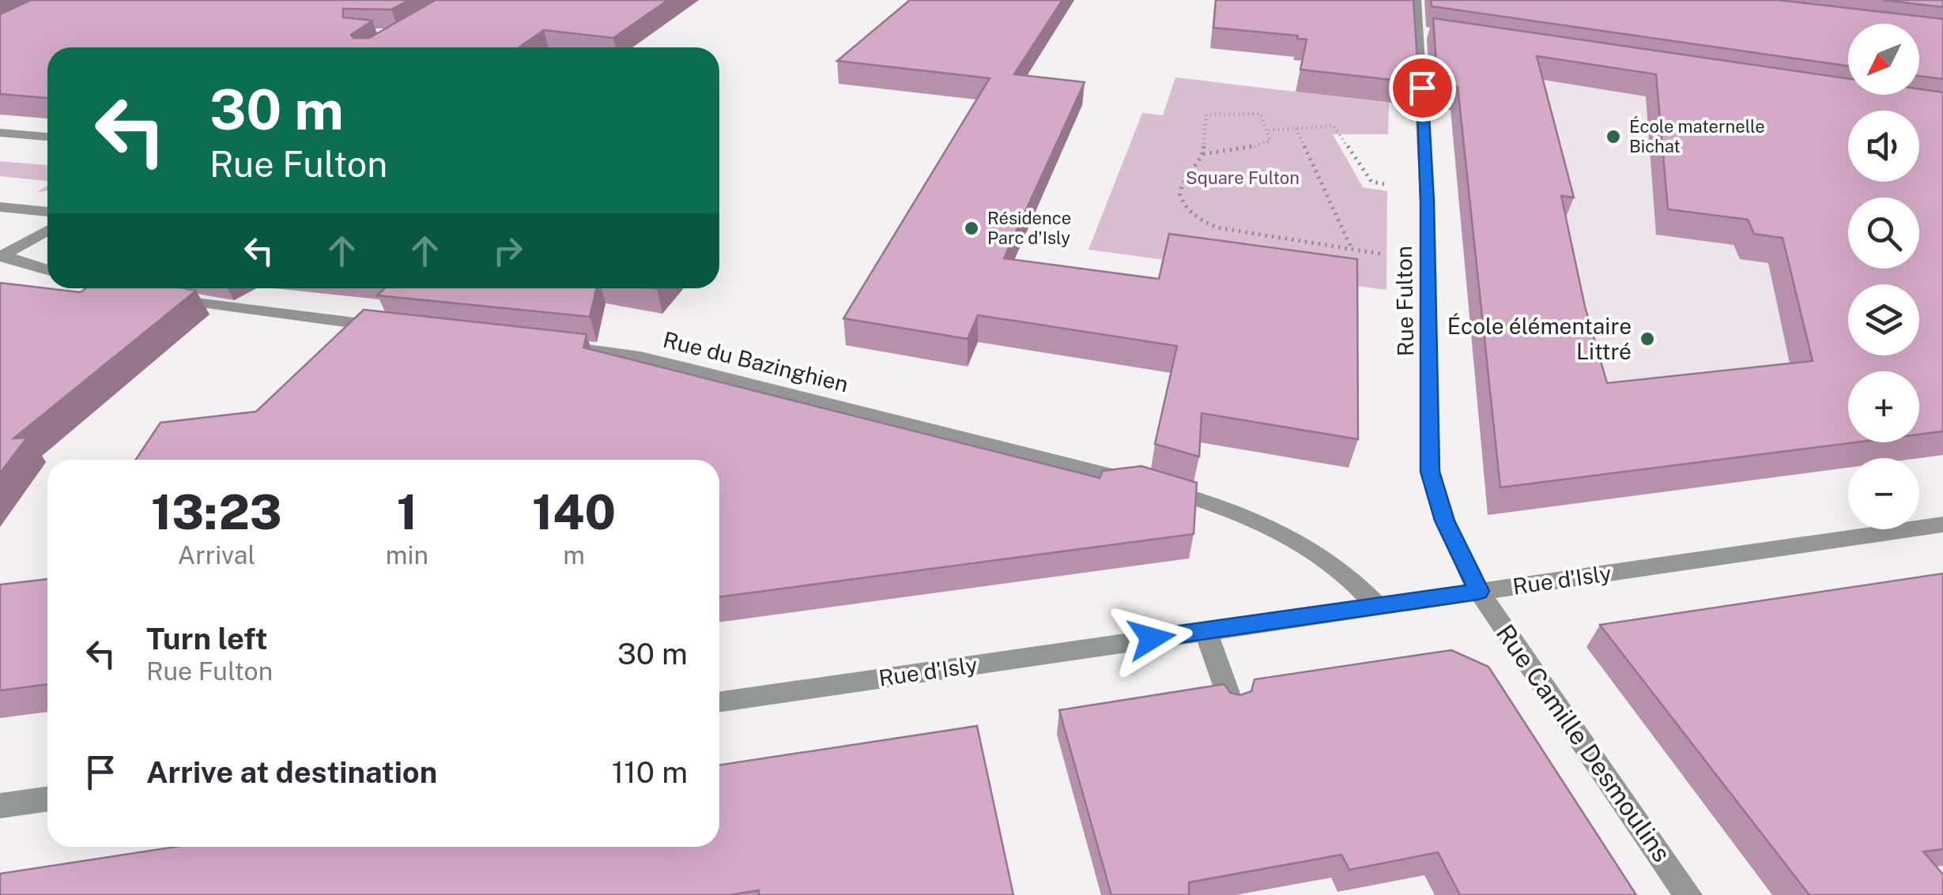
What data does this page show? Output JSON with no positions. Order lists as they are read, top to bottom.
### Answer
{
  "streets": {
    "street": [
      "Rue Fulton",
      "Rue du Bazinghien",
      "Rue d'Isly",
      "Rue Camille Desmoulins"
    ]
  },
  "crossings": [
    ["Rue Fulton", "Rue d'Isly"],
    ["Rue Fulton", "Rue Camille Desmoulins"],
    ["Rue du Bazinghien", "Rue d'Isly"],
    ["Rue d'Isly", "Rue Camille Desmoulins"]
  ],
  "parks": ["Square Fulton"],
  "places": ["École maternelle Bichat", "Résidence Parc d'Isly", "École élémentaire Littré"],
  "north": "bottom left",
  "page": {
    "map_buttons": ["+", "−"],
    "turn": ["30 m", "Rue Fulton"],
    "eta": [
      "13:23",
      "Arrival",
      "1",
      "min",
      "140",
      "m"
    ],
    "list": [
      {
        "name": "Turn left",
        "note": "Rue Fulton",
        "value": "30 m"
      },
      {
        "name": "Arrive at destination",
        "value": "110 m"
      }
    ]
  }
}
